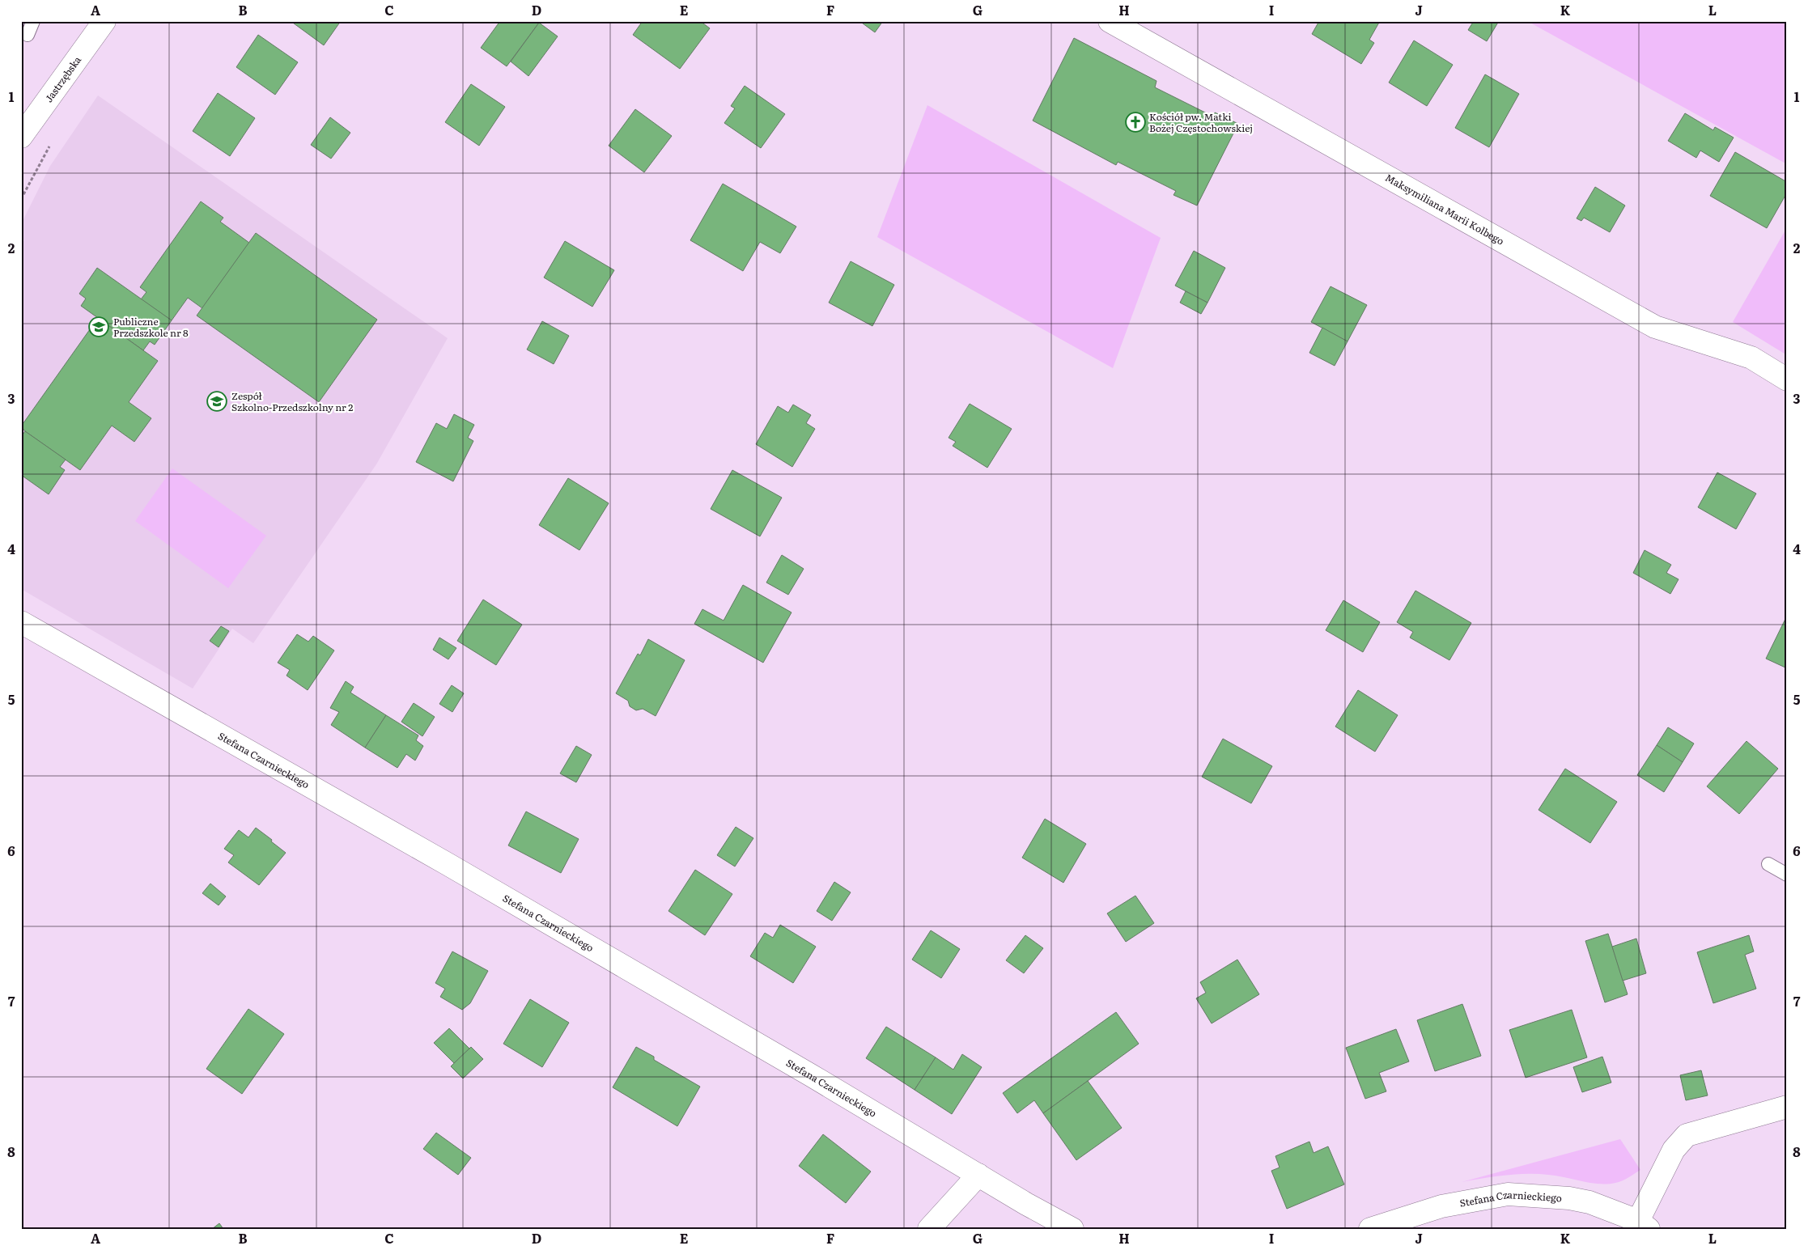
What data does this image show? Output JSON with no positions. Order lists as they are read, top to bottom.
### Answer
{
  "streets": {
    "street": ["Jastrzębska", "Maksymiliana Marii Kolbego", "Stefana Czarnieckiego"]
  },
  "places": {
    "church": ["Kościół pw. Matki Bożej Częstochowskiej"],
    "school or university": ["Publiczne Przedszkole nr 8", "Zespół Szkolno-Przedszkolny nr 2"]
  },
  "grid": {
    "columns": [
      "A",
      "B",
      "C",
      "D",
      "E",
      "F",
      "G",
      "H",
      "I",
      "J",
      "K",
      "L"
    ],
    "rows": [
      "1",
      "2",
      "3",
      "4",
      "5",
      "6",
      "7",
      "8"
    ]
  }
}
